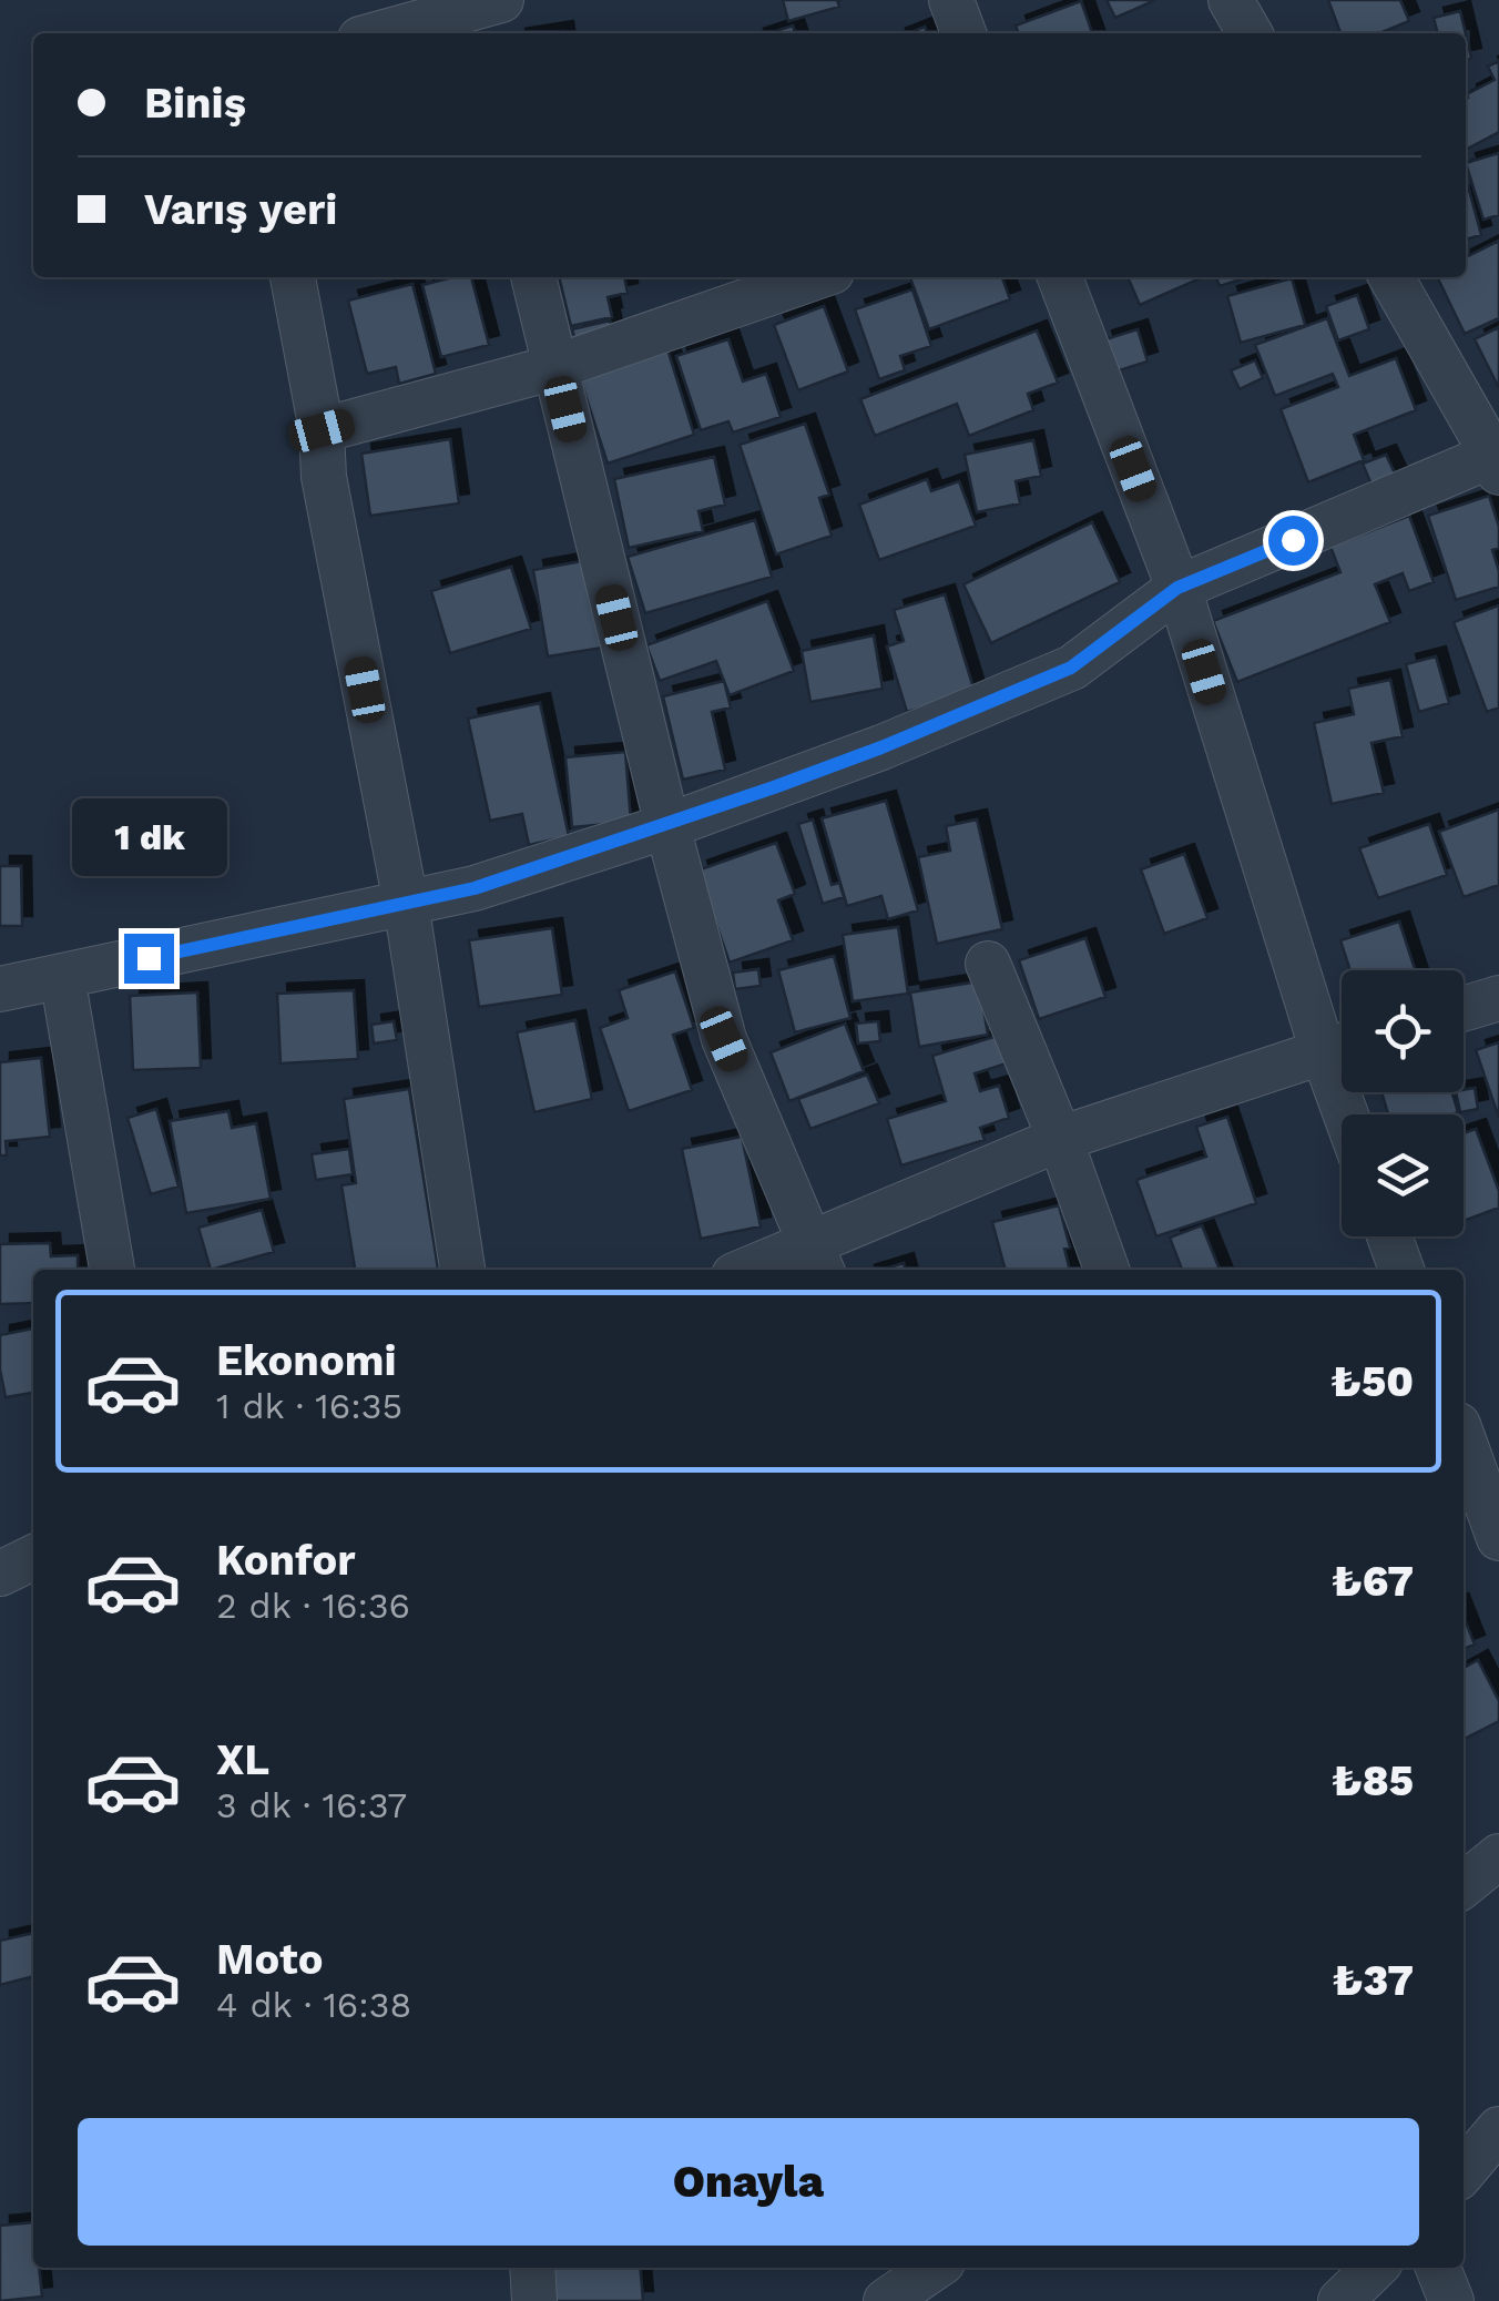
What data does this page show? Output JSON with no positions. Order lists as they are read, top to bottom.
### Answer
{
  "page": {
    "banner": ["Biniş", "Varış yeri"],
    "bubble": "1 dk",
    "list": [
      {
        "name": "Ekonomi",
        "note": "1 dk · 16:35",
        "value": "₺50"
      },
      {
        "name": "Konfor",
        "note": "2 dk · 16:36",
        "value": "₺67"
      },
      {
        "name": "XL",
        "note": "3 dk · 16:37",
        "value": "₺85"
      },
      {
        "name": "Moto",
        "note": "4 dk · 16:38",
        "value": "₺37"
      }
    ],
    "buttons": "Onayla"
  }
}
